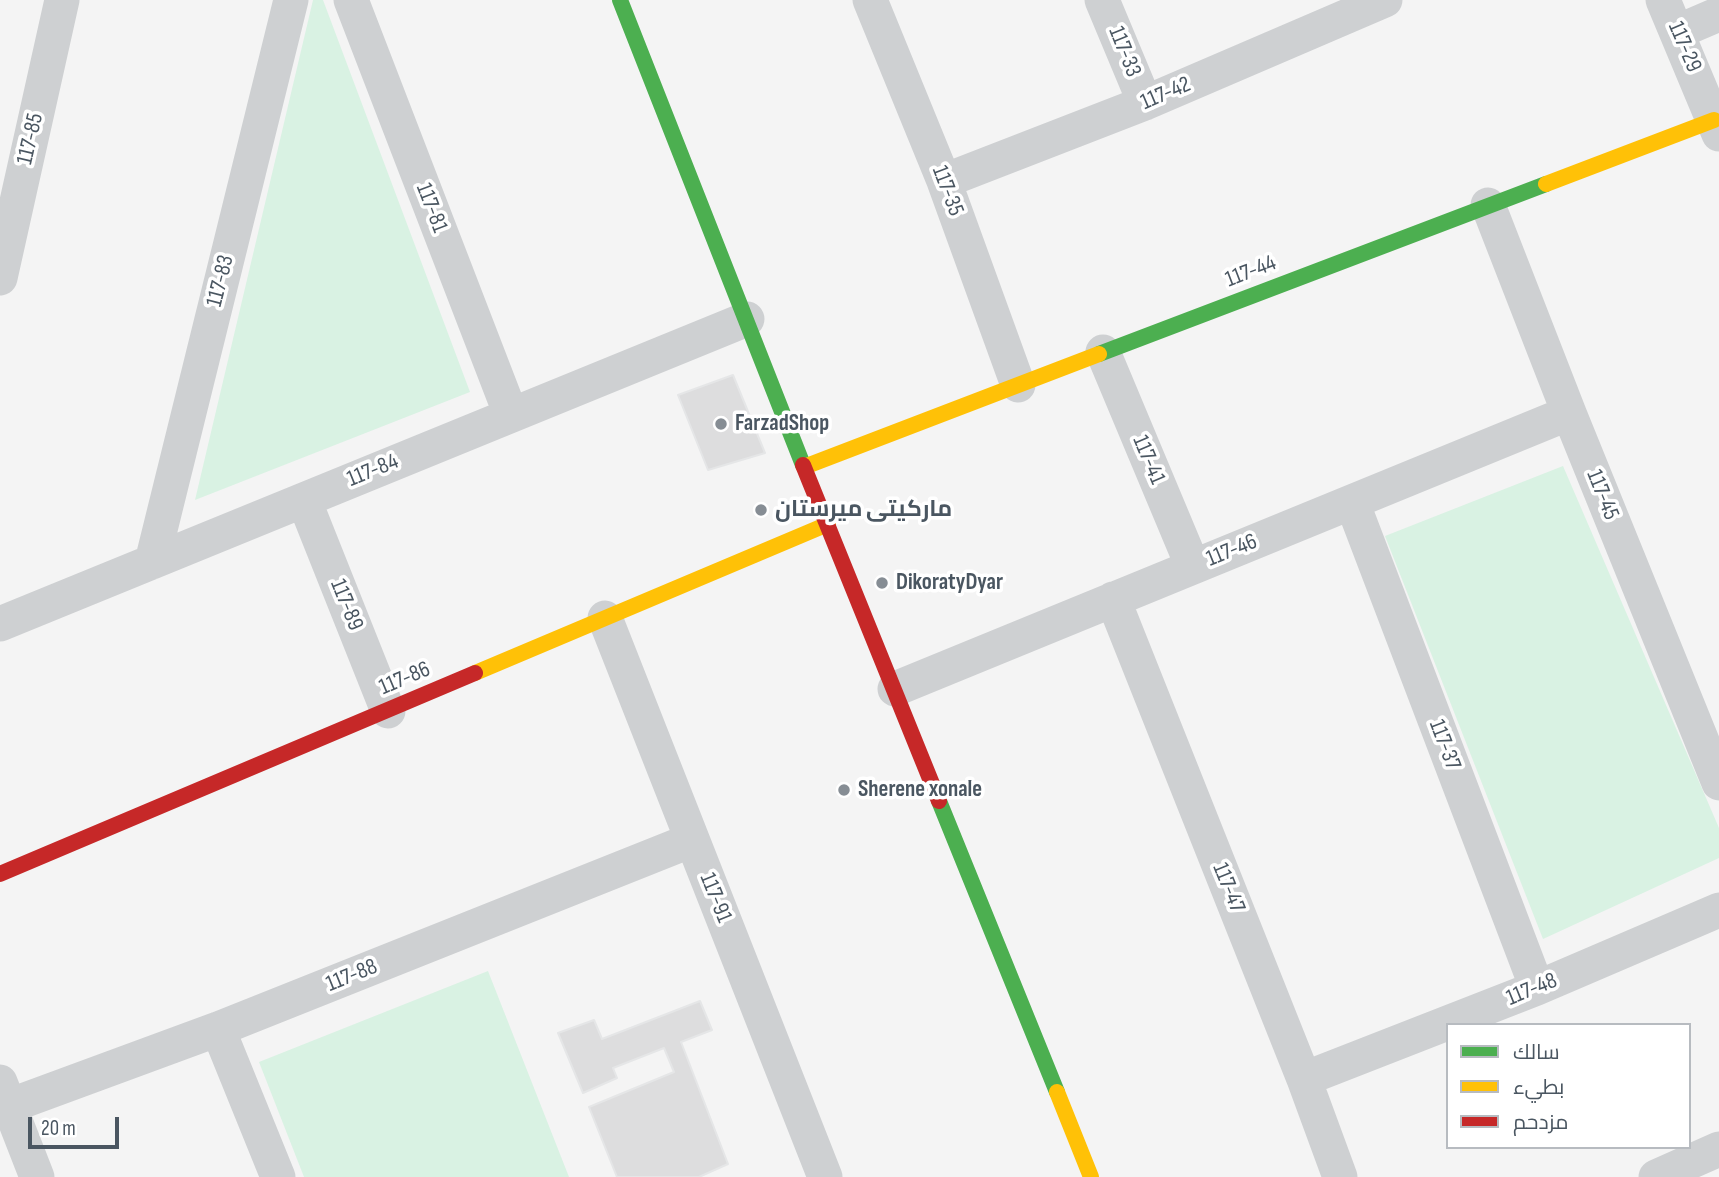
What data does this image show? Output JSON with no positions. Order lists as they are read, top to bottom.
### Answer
{
  "streets": {
    "street": [
      "117-29",
      "117-33",
      "117-42",
      "117-85",
      "117-35",
      "117-81",
      "117-44",
      "117-83",
      "117-41",
      "117-84",
      "117-45",
      "117-46",
      "117-89",
      "117-86",
      "117-37",
      "117-47",
      "117-91",
      "117-88",
      "117-48"
    ]
  },
  "crossings": [
    ["117-29", "117-44"],
    ["117-33", "117-42"],
    ["117-42", "117-35"],
    ["117-35", "117-44"],
    ["117-81", "117-84"],
    ["117-44", "117-41"],
    ["117-44", "117-45"],
    ["117-83", "117-84"],
    ["117-41", "117-46"],
    ["117-84", "117-89"],
    ["117-45", "117-46"],
    ["117-46", "117-37"],
    ["117-46", "117-47"],
    ["117-89", "117-86"],
    ["117-86", "117-91"],
    ["117-37", "117-48"],
    ["117-47", "117-48"],
    ["117-91", "117-88"]
  ],
  "places": [
    "FarzadShop",
    "مارکیتی میرستان",
    "DikoratyDyar",
    "Sherene xonale"
  ],
  "legend": ["سالك", "بطيء", "مزدحم"],
  "scale_bar": "20 m"
}
